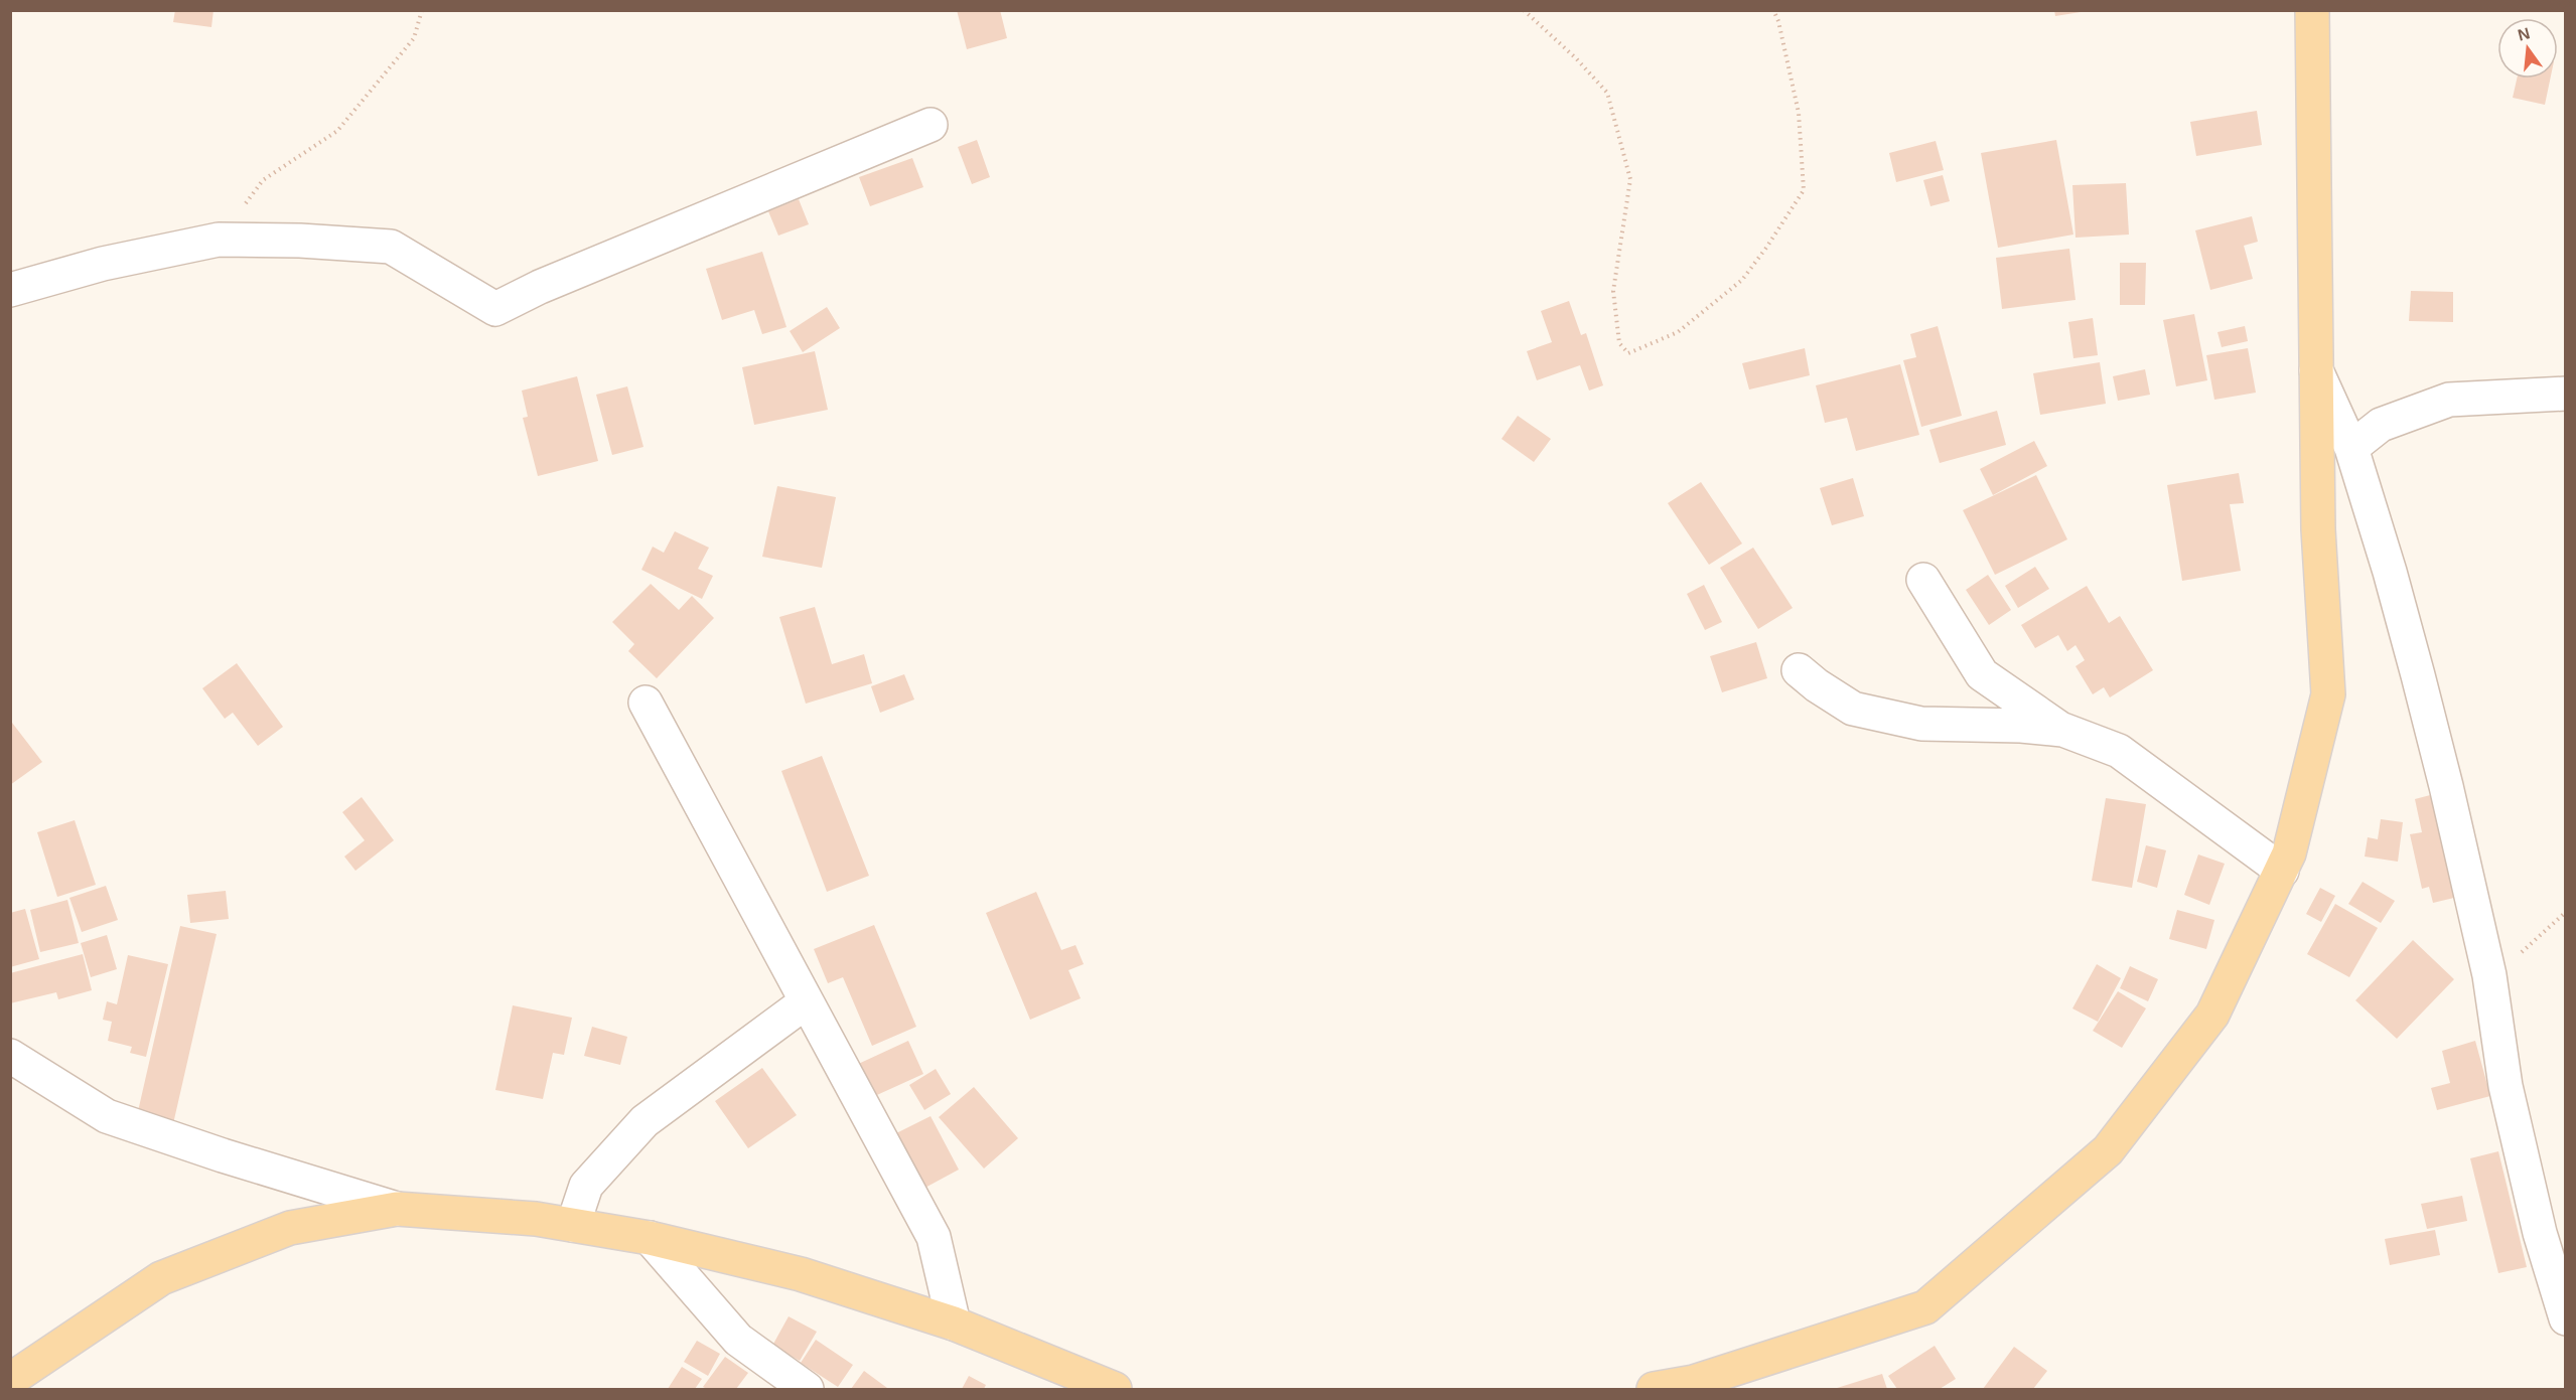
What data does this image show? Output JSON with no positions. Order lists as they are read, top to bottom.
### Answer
{
  "north": "top"
}
